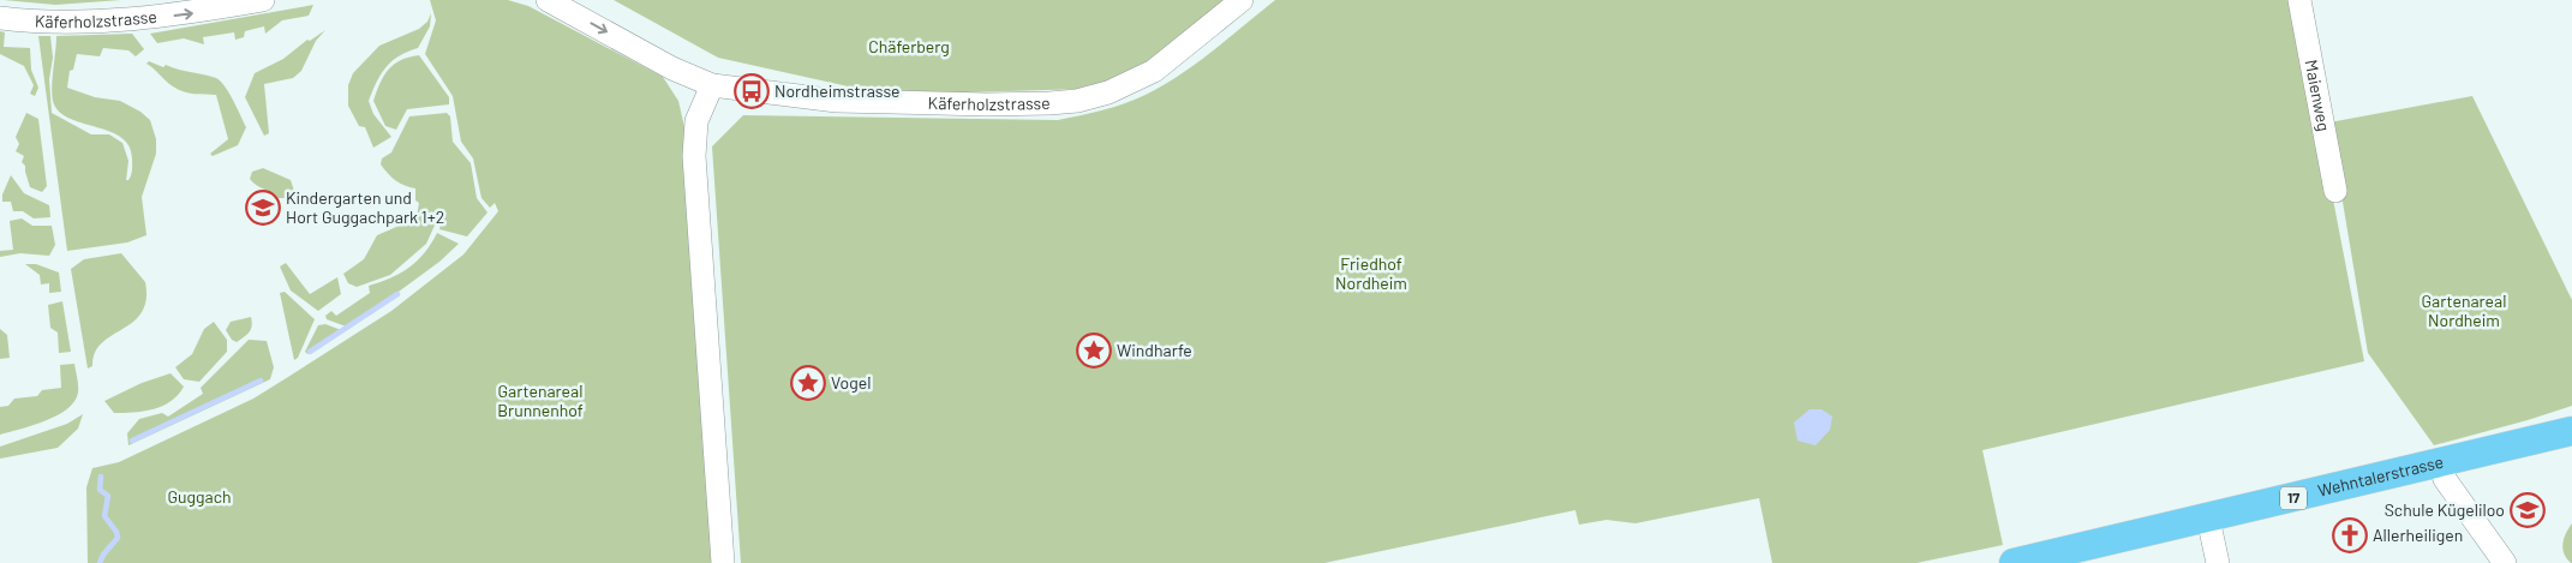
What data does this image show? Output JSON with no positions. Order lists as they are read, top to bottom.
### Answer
{
  "streets": {
    "main road": ["Wehntalerstrasse", "17"],
    "street": ["Käferholzstrasse", "Maienweg"]
  },
  "one_way": ["Käferholzstrasse"],
  "parks": [
    "Chäferberg",
    "Friedhof Nordheim",
    "Gartenareal Nordheim",
    "Gartenareal Brunnenhof",
    "Guggach"
  ],
  "places": {
    "bus stop": ["Nordheimstrasse"],
    "school or university": ["Kindergarten und Hort Guggachpark 1+2", "Schule Kügeliloo"],
    "place": ["Windharfe", "Vogel"],
    "church": ["Allerheiligen"]
  }
}
